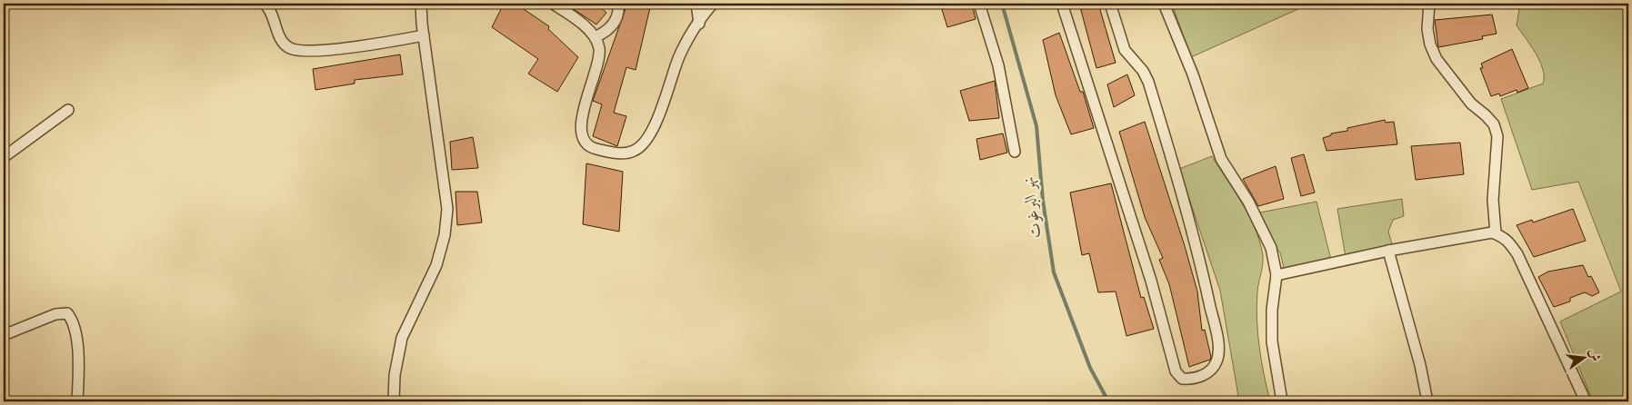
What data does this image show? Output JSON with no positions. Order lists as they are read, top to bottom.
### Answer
{
  "water": ["نهر البرغوت"],
  "north": "right"
}
